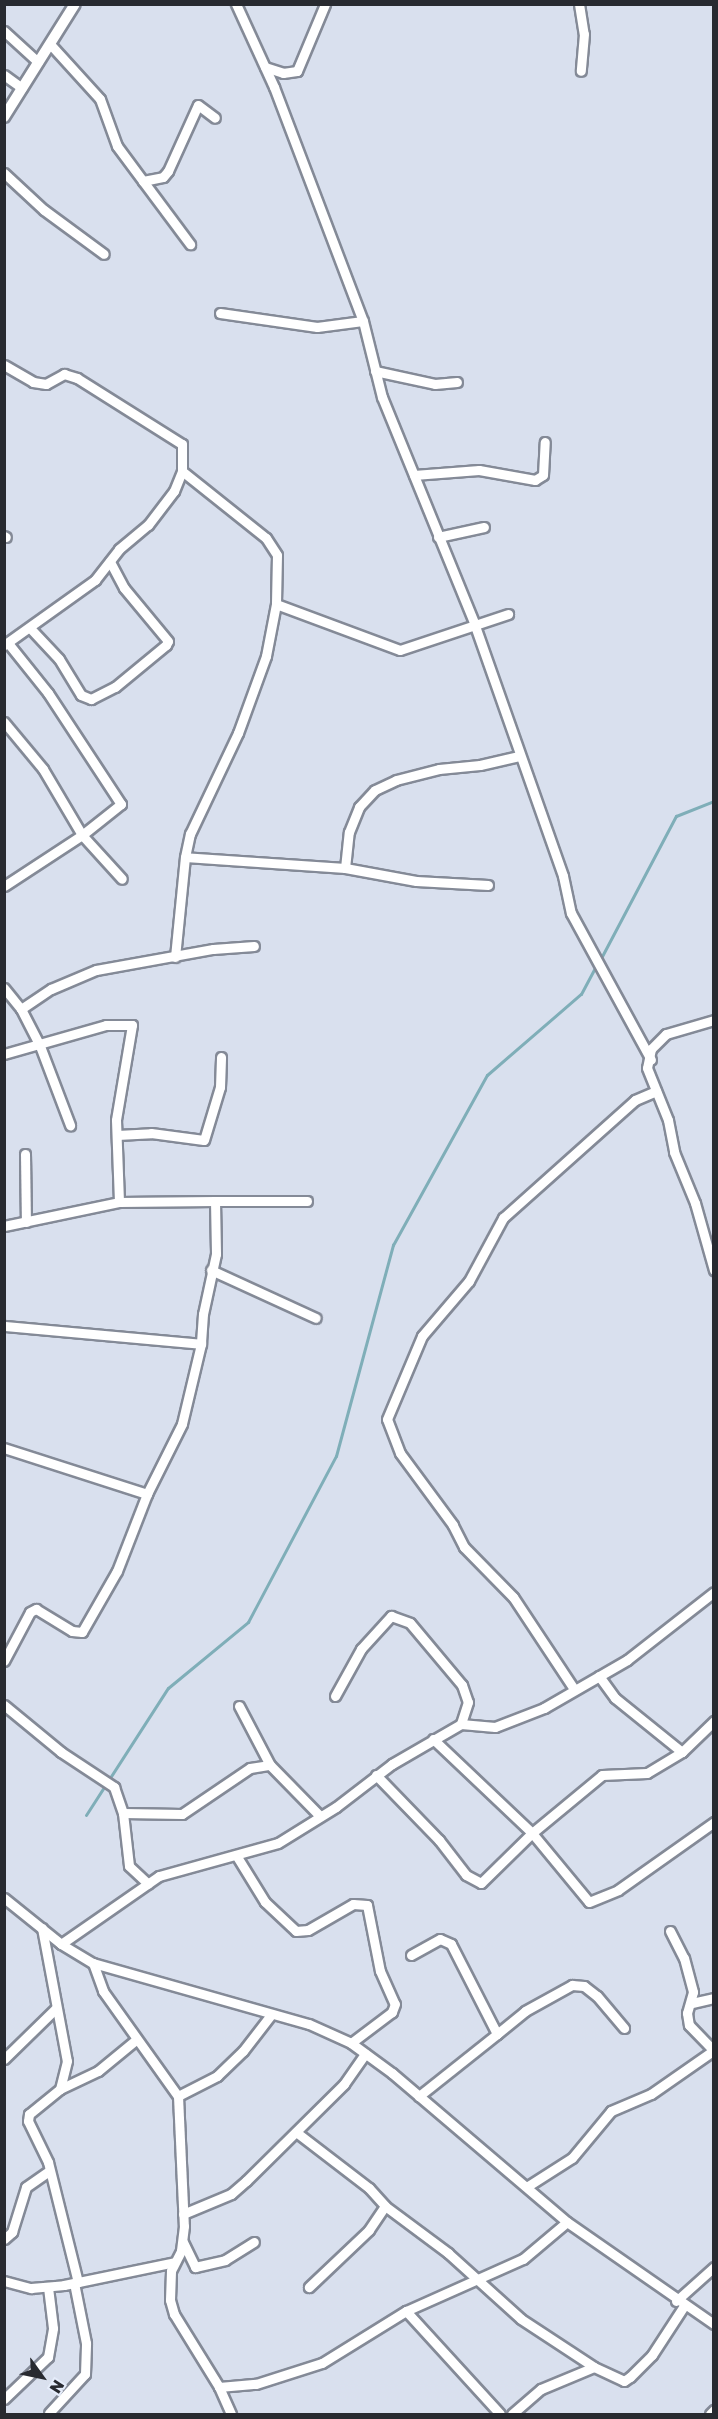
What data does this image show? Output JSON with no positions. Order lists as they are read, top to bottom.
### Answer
{
  "north": "bottom right"
}
